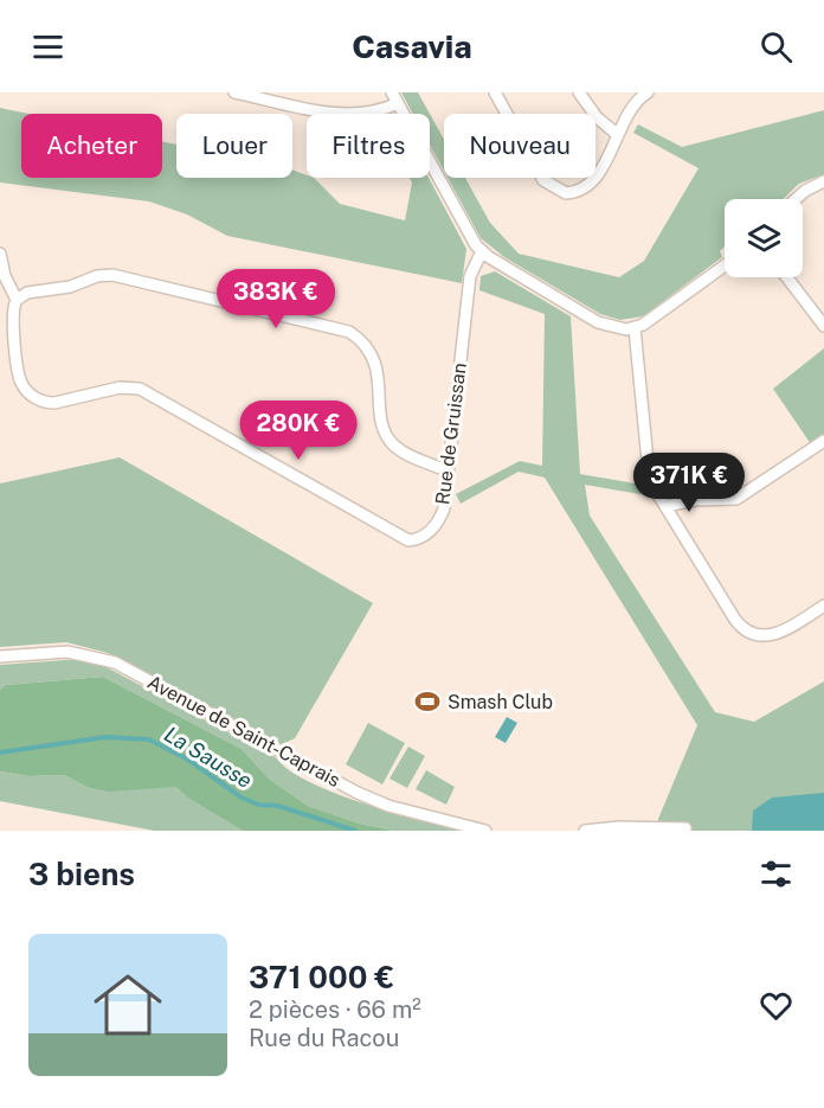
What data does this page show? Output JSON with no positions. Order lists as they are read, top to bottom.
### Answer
{
  "streets": {
    "street": ["Rue de Gruissan", "Avenue de Saint-Caprais"]
  },
  "water": ["La Sausse"],
  "places": {
    "sports": ["Smash Club"]
  },
  "page": {
    "header": "Casavia",
    "chip": [
      "Acheter",
      "Louer",
      "Filtres",
      "Nouveau"
    ],
    "price": ["383K €", "280K €", "371K €"],
    "heading": "3 biens",
    "list": [
      {
        "name": "371 000 €",
        "note": "2 pièces · 66 m² · Rue du Racou"
      }
    ]
  }
}
